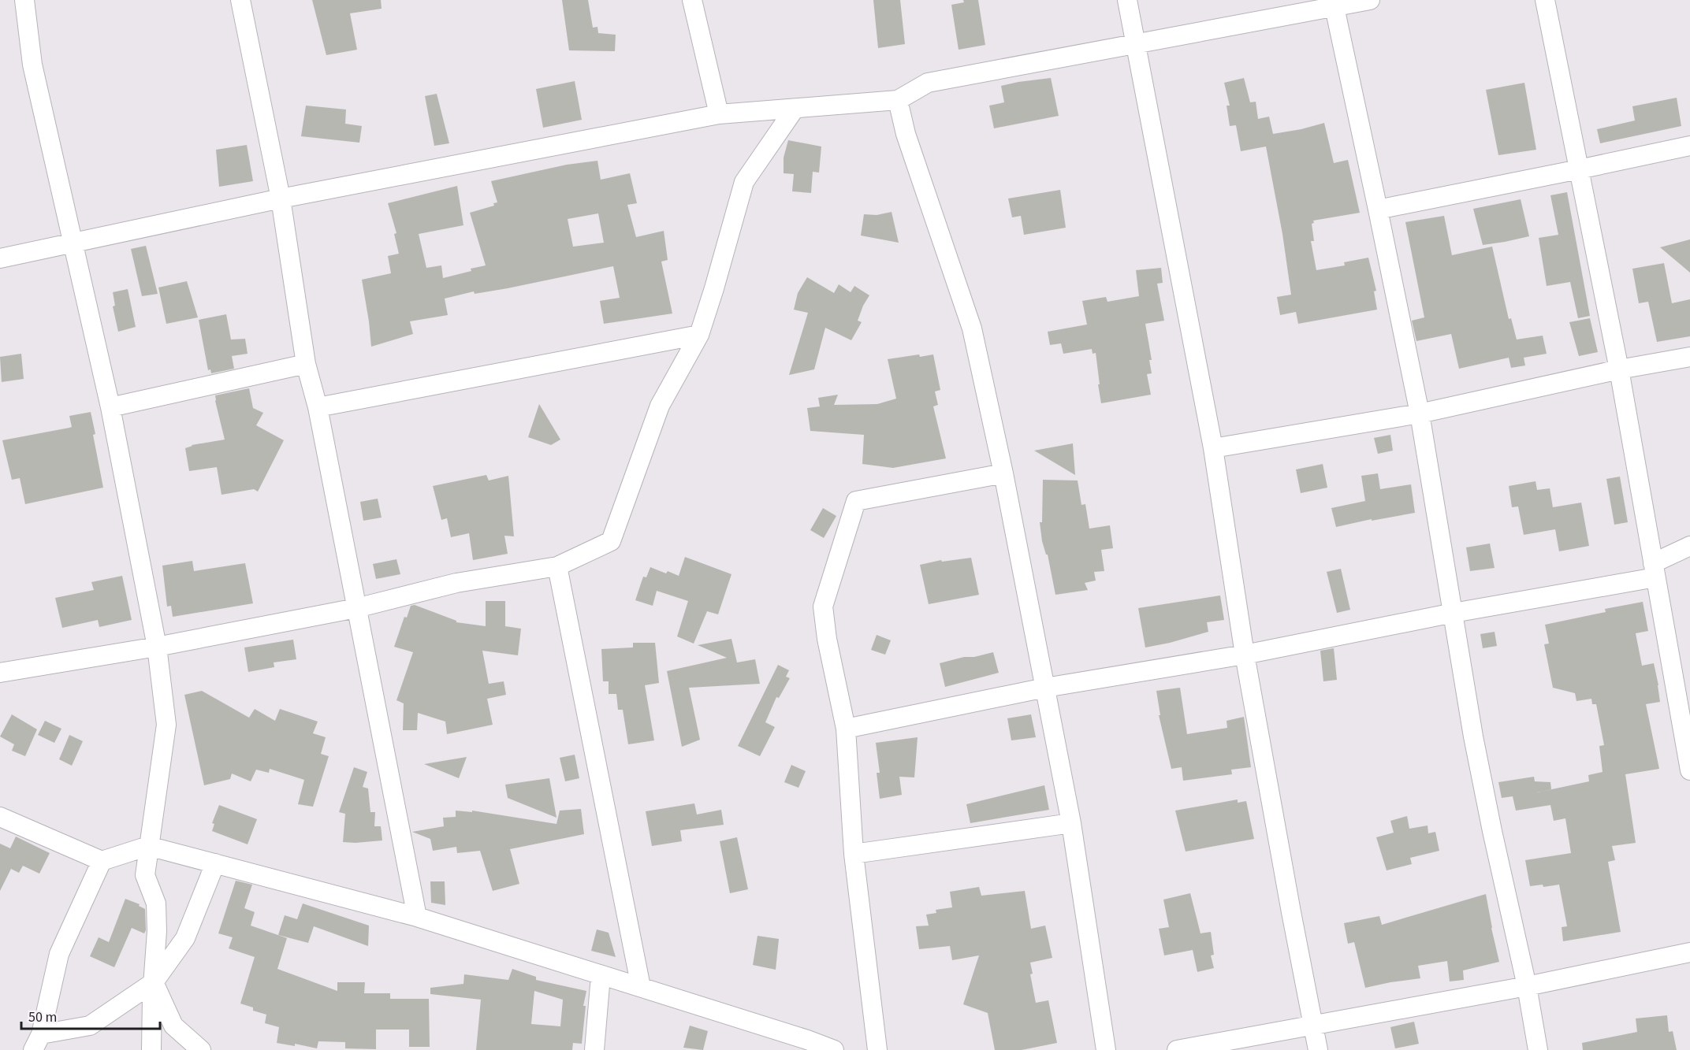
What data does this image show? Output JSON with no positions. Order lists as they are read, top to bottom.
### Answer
{
  "scale_bar": "50 m"
}
